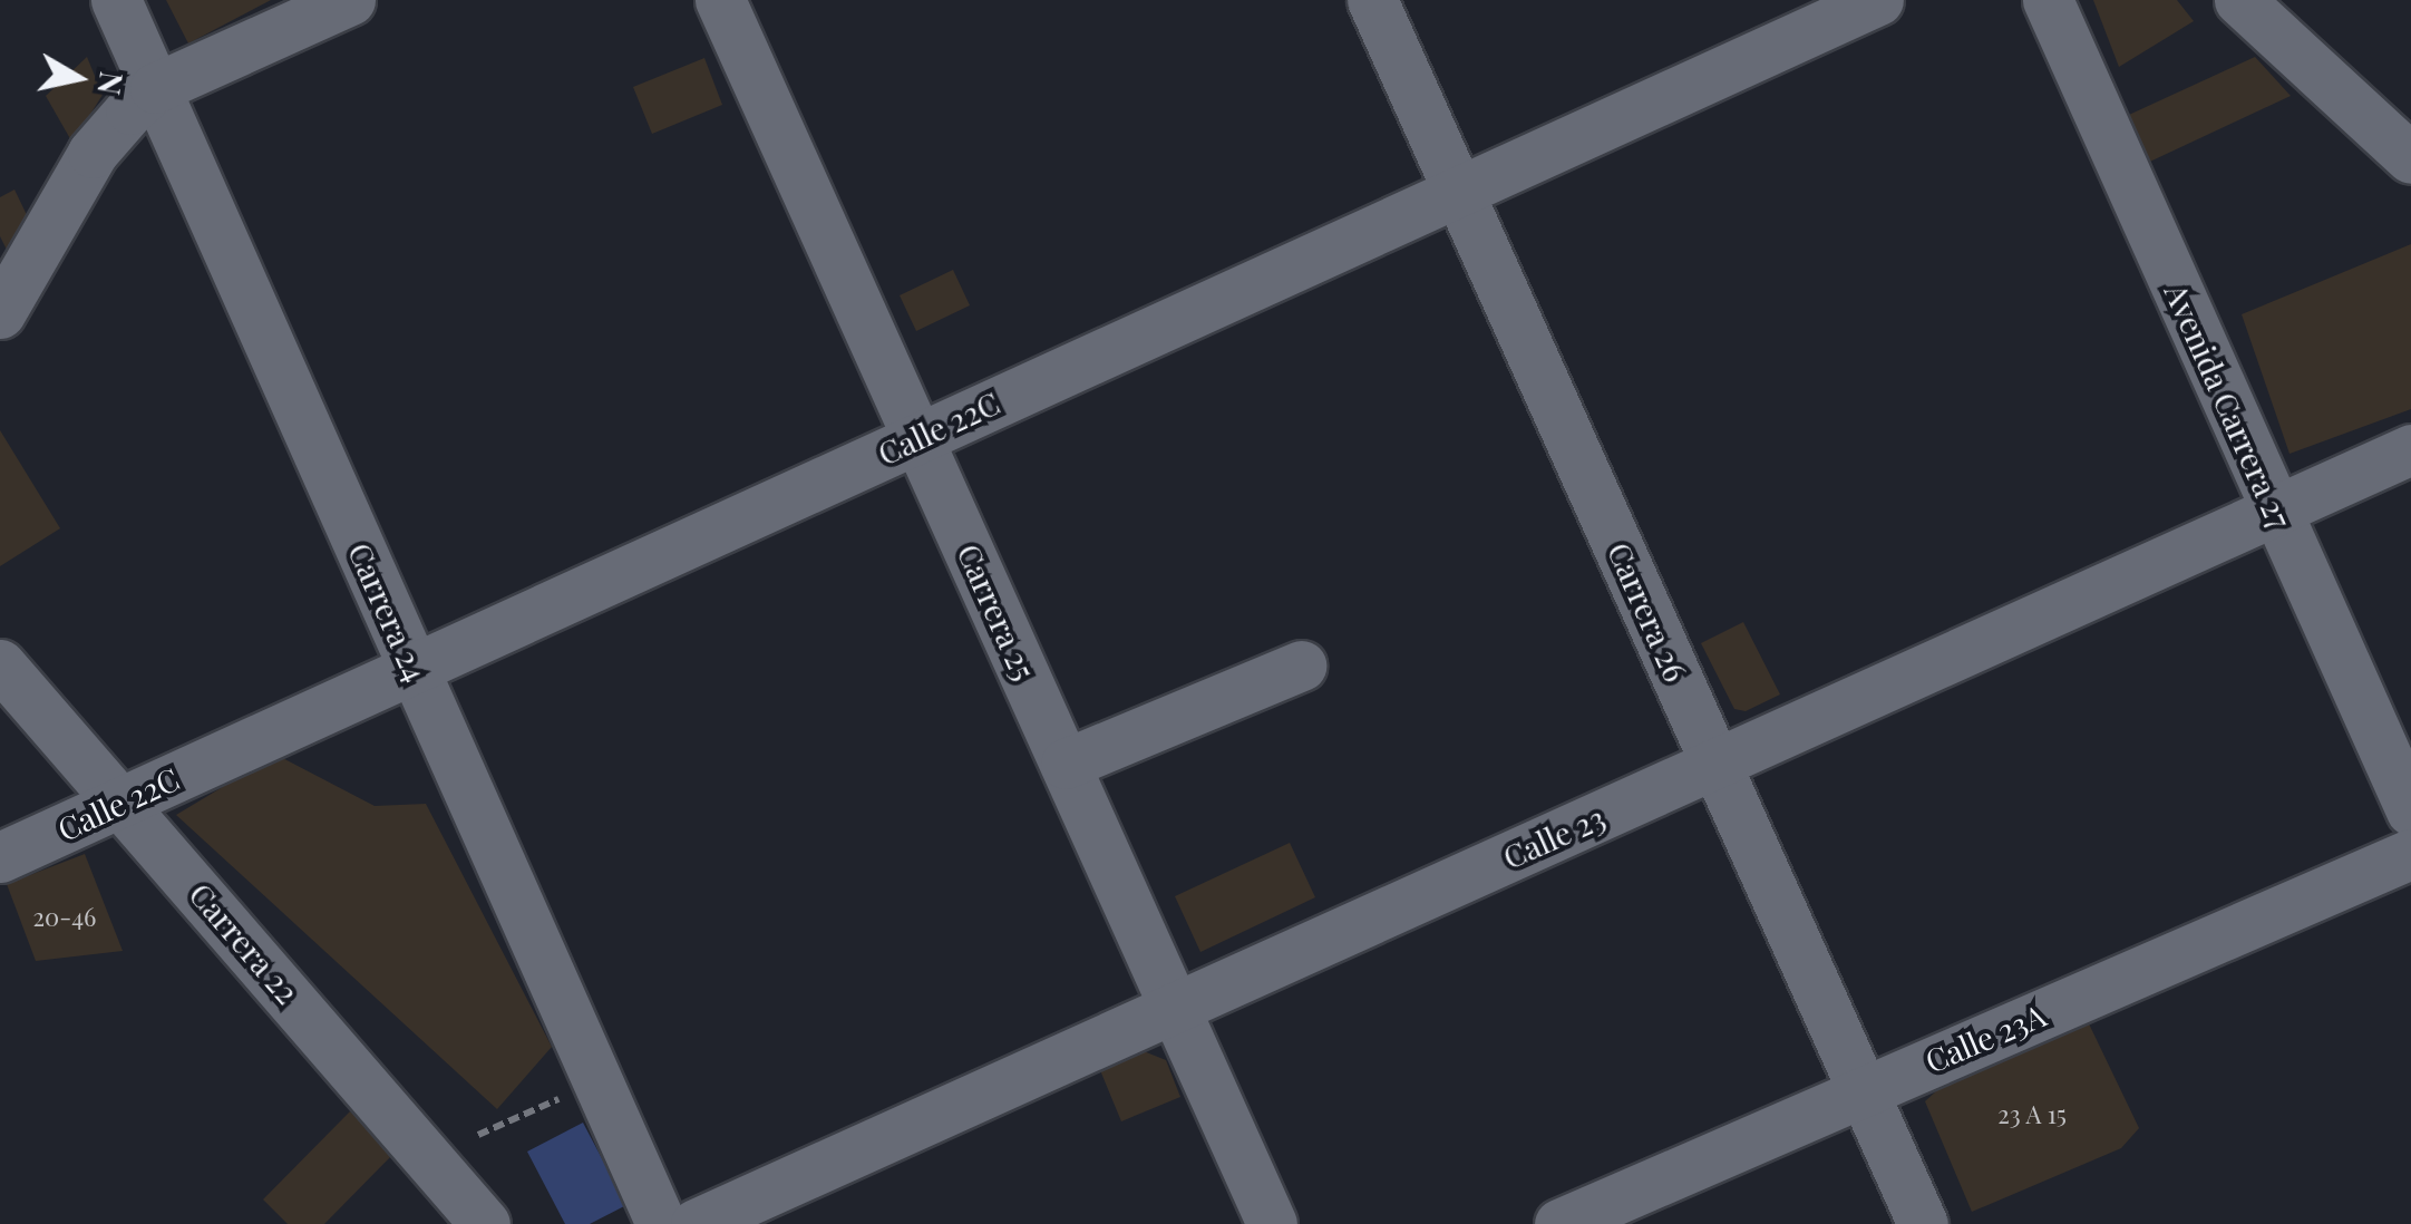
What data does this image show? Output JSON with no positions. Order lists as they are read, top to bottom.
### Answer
{
  "streets": {
    "street": [
      "Avenida Carrera 27",
      "Calle 22C",
      "Carrera 24",
      "Carrera 25",
      "Carrera 26",
      "Calle 23",
      "Carrera 22",
      "Calle 23A"
    ]
  },
  "crossings": [
    ["Avenida Carrera 27", "Calle 23"],
    ["Calle 22C", "Carrera 24"],
    ["Calle 22C", "Carrera 25"],
    ["Calle 22C", "Carrera 26"],
    ["Calle 22C", "Carrera 22"],
    ["Carrera 25", "Calle 23"],
    ["Carrera 26", "Calle 23"],
    ["Carrera 26", "Calle 23A"]
  ],
  "house_numbers": ["20-46", "23 A 15"],
  "north": "right"
}
